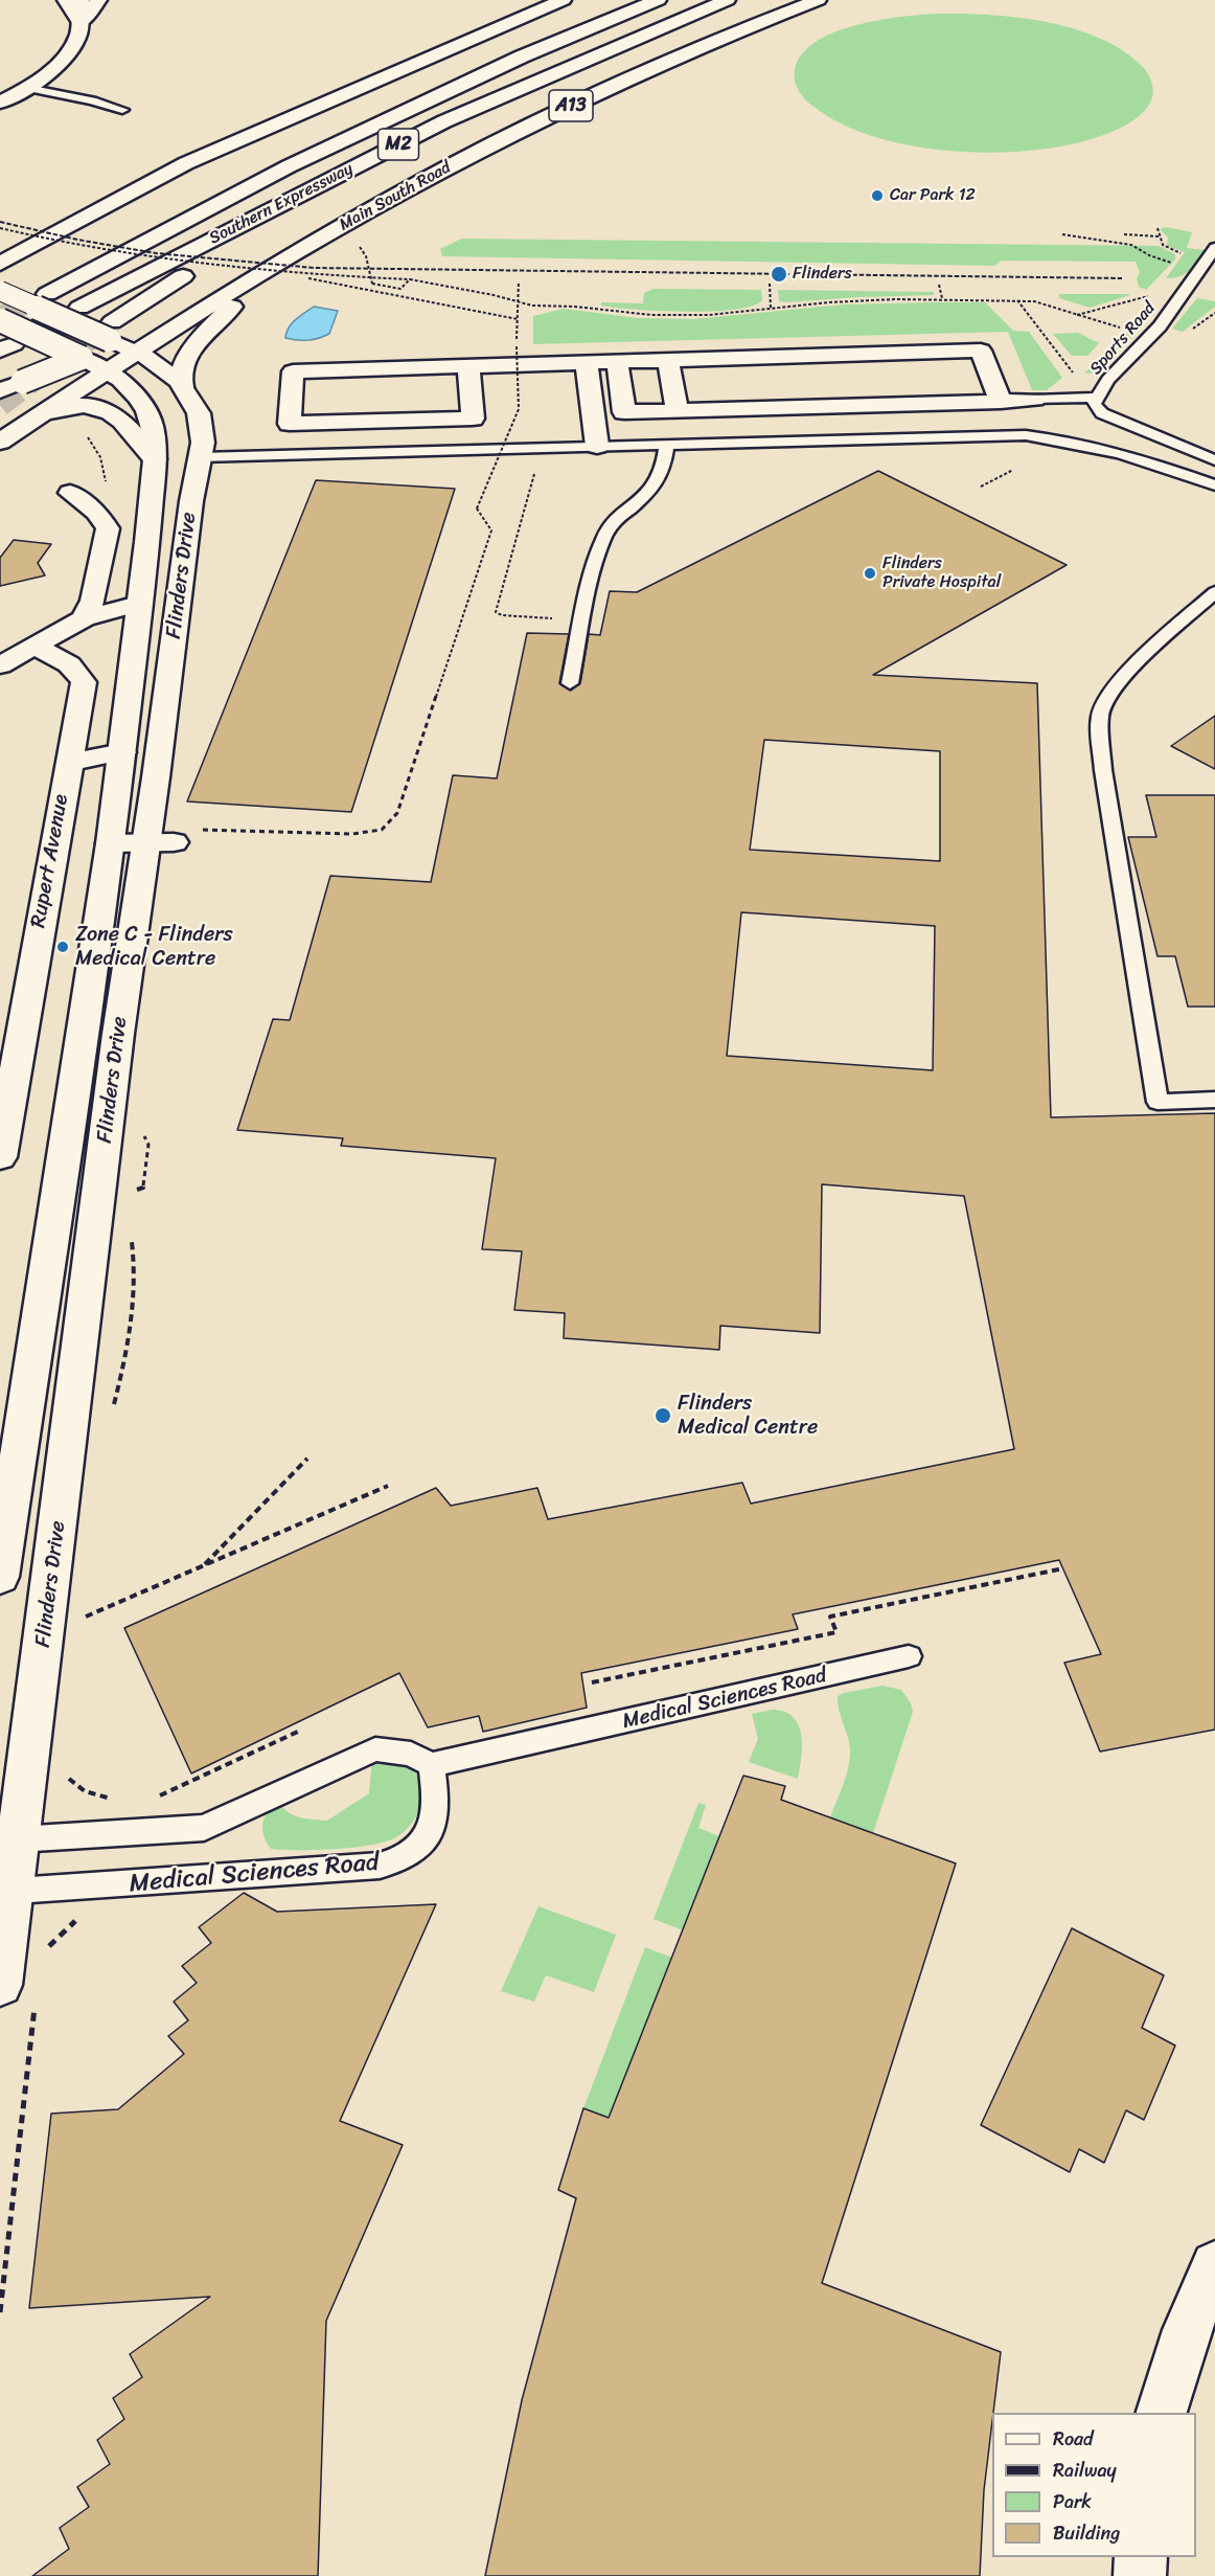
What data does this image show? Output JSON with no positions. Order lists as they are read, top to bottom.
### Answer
{
  "streets": {
    "main road": [
      "A13",
      "M2",
      "Main South Road",
      "Southern Expressway",
      "Flinders Drive",
      "Rupert Avenue"
    ],
    "lane": ["Sports Road", "Medical Sciences Road"]
  },
  "crossings": [
    ["Main South Road", "Flinders Drive"],
    ["Flinders Drive", "Medical Sciences Road"]
  ],
  "places": [
    "Car Park 12",
    "Flinders",
    "Flinders Private Hospital",
    "Zone C - Flinders Medical Centre",
    "Flinders Medical Centre"
  ],
  "legend": [
    "Road",
    "Railway",
    "Park",
    "Building"
  ]
}
